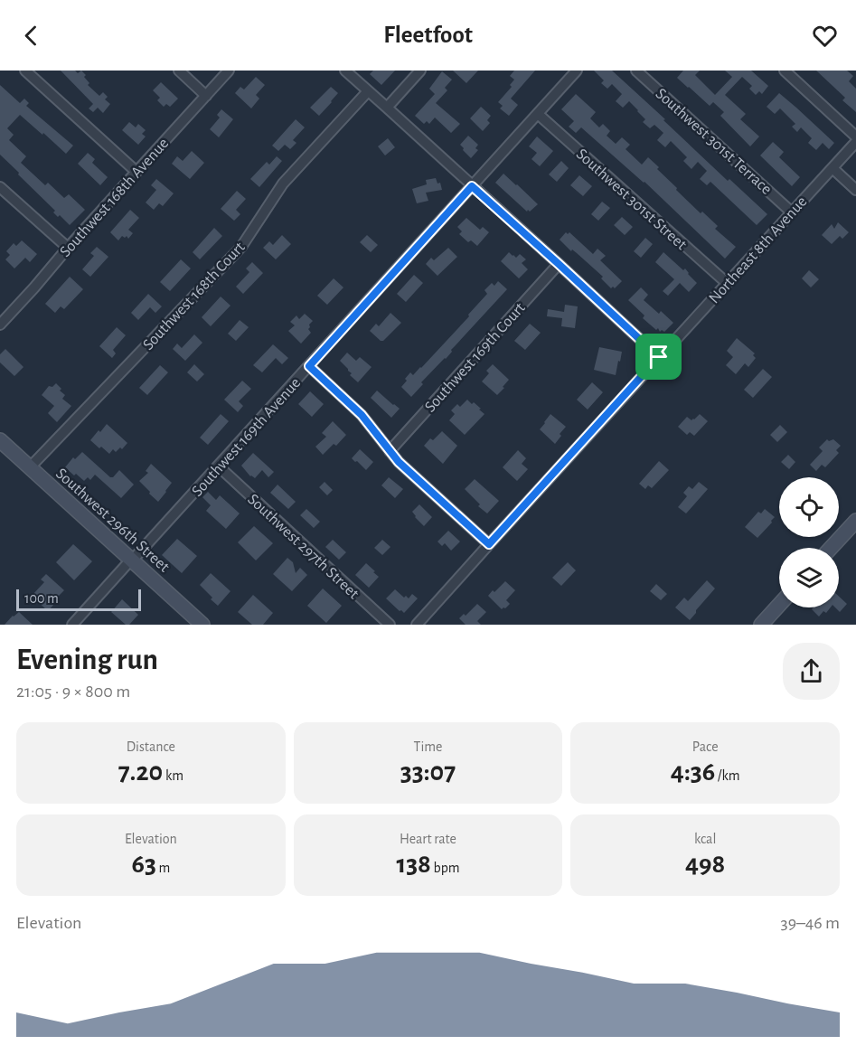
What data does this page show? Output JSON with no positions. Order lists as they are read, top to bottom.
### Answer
{
  "streets": {
    "street": [
      "Southwest 301st Terrace",
      "Southwest 168th Avenue",
      "Southwest 301st Street",
      "Northeast 8th Avenue",
      "Southwest 168th Court",
      "Southwest 169th Court",
      "Southwest 169th Avenue",
      "Southwest 296th Street",
      "Southwest 297th Street"
    ]
  },
  "crossings": [
    ["Southwest 301st Terrace", "Northeast 8th Avenue"],
    ["Southwest 301st Street", "Northeast 8th Avenue"],
    ["Southwest 301st Street", "Southwest 169th Avenue"],
    ["Southwest 168th Court", "Southwest 296th Street"],
    ["Southwest 169th Avenue", "Southwest 296th Street"],
    ["Southwest 169th Avenue", "Southwest 297th Street"]
  ],
  "scale_bar": "100 m",
  "page": {
    "header": "Fleetfoot",
    "scale": "100 m",
    "heading": ["Evening run", "21:05 · 9 × 800 m"],
    "stats": [
      ["Distance", "7.20 km"],
      ["Time", "33:07"],
      ["Pace", "4:36 /km"],
      ["Elevation", "63 m"],
      ["Heart rate", "138 bpm"],
      ["kcal", "498"]
    ],
    "chart": ["Elevation", "39–46 m"]
  }
}
